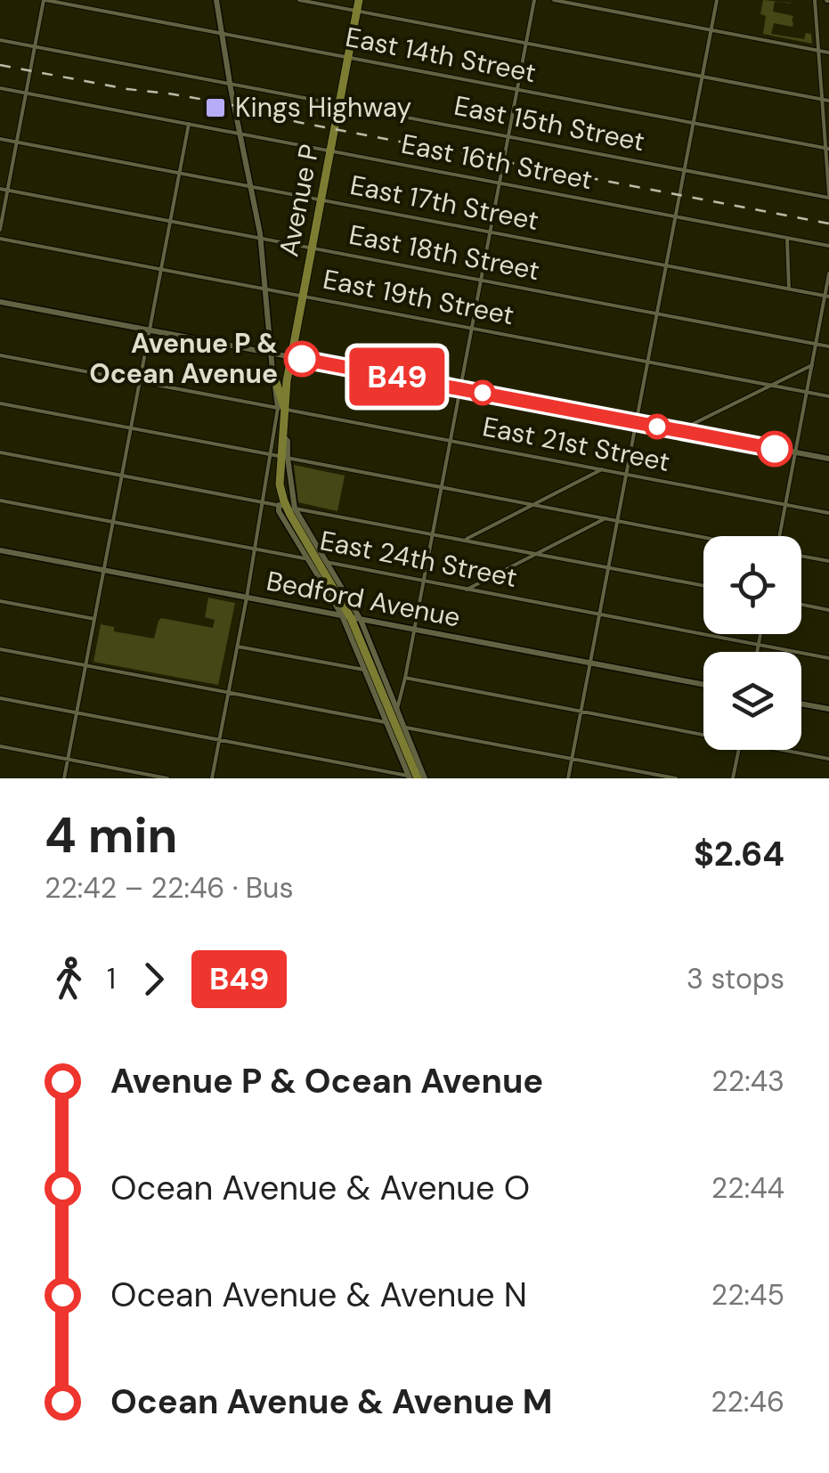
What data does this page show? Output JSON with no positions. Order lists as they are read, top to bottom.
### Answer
{
  "streets": {
    "main road": ["Avenue P", "Bedford Avenue"],
    "street": [
      "East 14th Street",
      "East 15th Street",
      "East 16th Street",
      "East 17th Street",
      "East 18th Street",
      "East 19th Street",
      "East 21st Street",
      "East 24th Street"
    ]
  },
  "crossings": [
    ["East 14th Street", "Avenue P"],
    ["East 15th Street", "Avenue P"],
    ["East 16th Street", "Avenue P"],
    ["Avenue P", "East 17th Street"],
    ["Avenue P", "East 18th Street"],
    ["Avenue P", "East 19th Street"],
    ["Avenue P", "East 21st Street"],
    ["Avenue P", "East 24th Street"],
    ["Avenue P", "Bedford Avenue"]
  ],
  "places": {
    "transit": ["Kings Highway"],
    "other": ["Avenue P & Ocean Avenue"]
  },
  "lines": ["bus line B49"],
  "page": {
    "on_map": "B49",
    "heading": ["4 min", "22:42 – 22:46 · Bus", "$2.64"],
    "legs": ["1", "B49", "3 stops"],
    "list": [
      {
        "name": "Avenue P & Ocean Avenue",
        "value": "22:43"
      },
      {
        "name": "Ocean Avenue & Avenue O",
        "value": "22:44"
      },
      {
        "name": "Ocean Avenue & Avenue N",
        "value": "22:45"
      },
      {
        "name": "Ocean Avenue & Avenue M",
        "value": "22:46"
      }
    ]
  }
}
